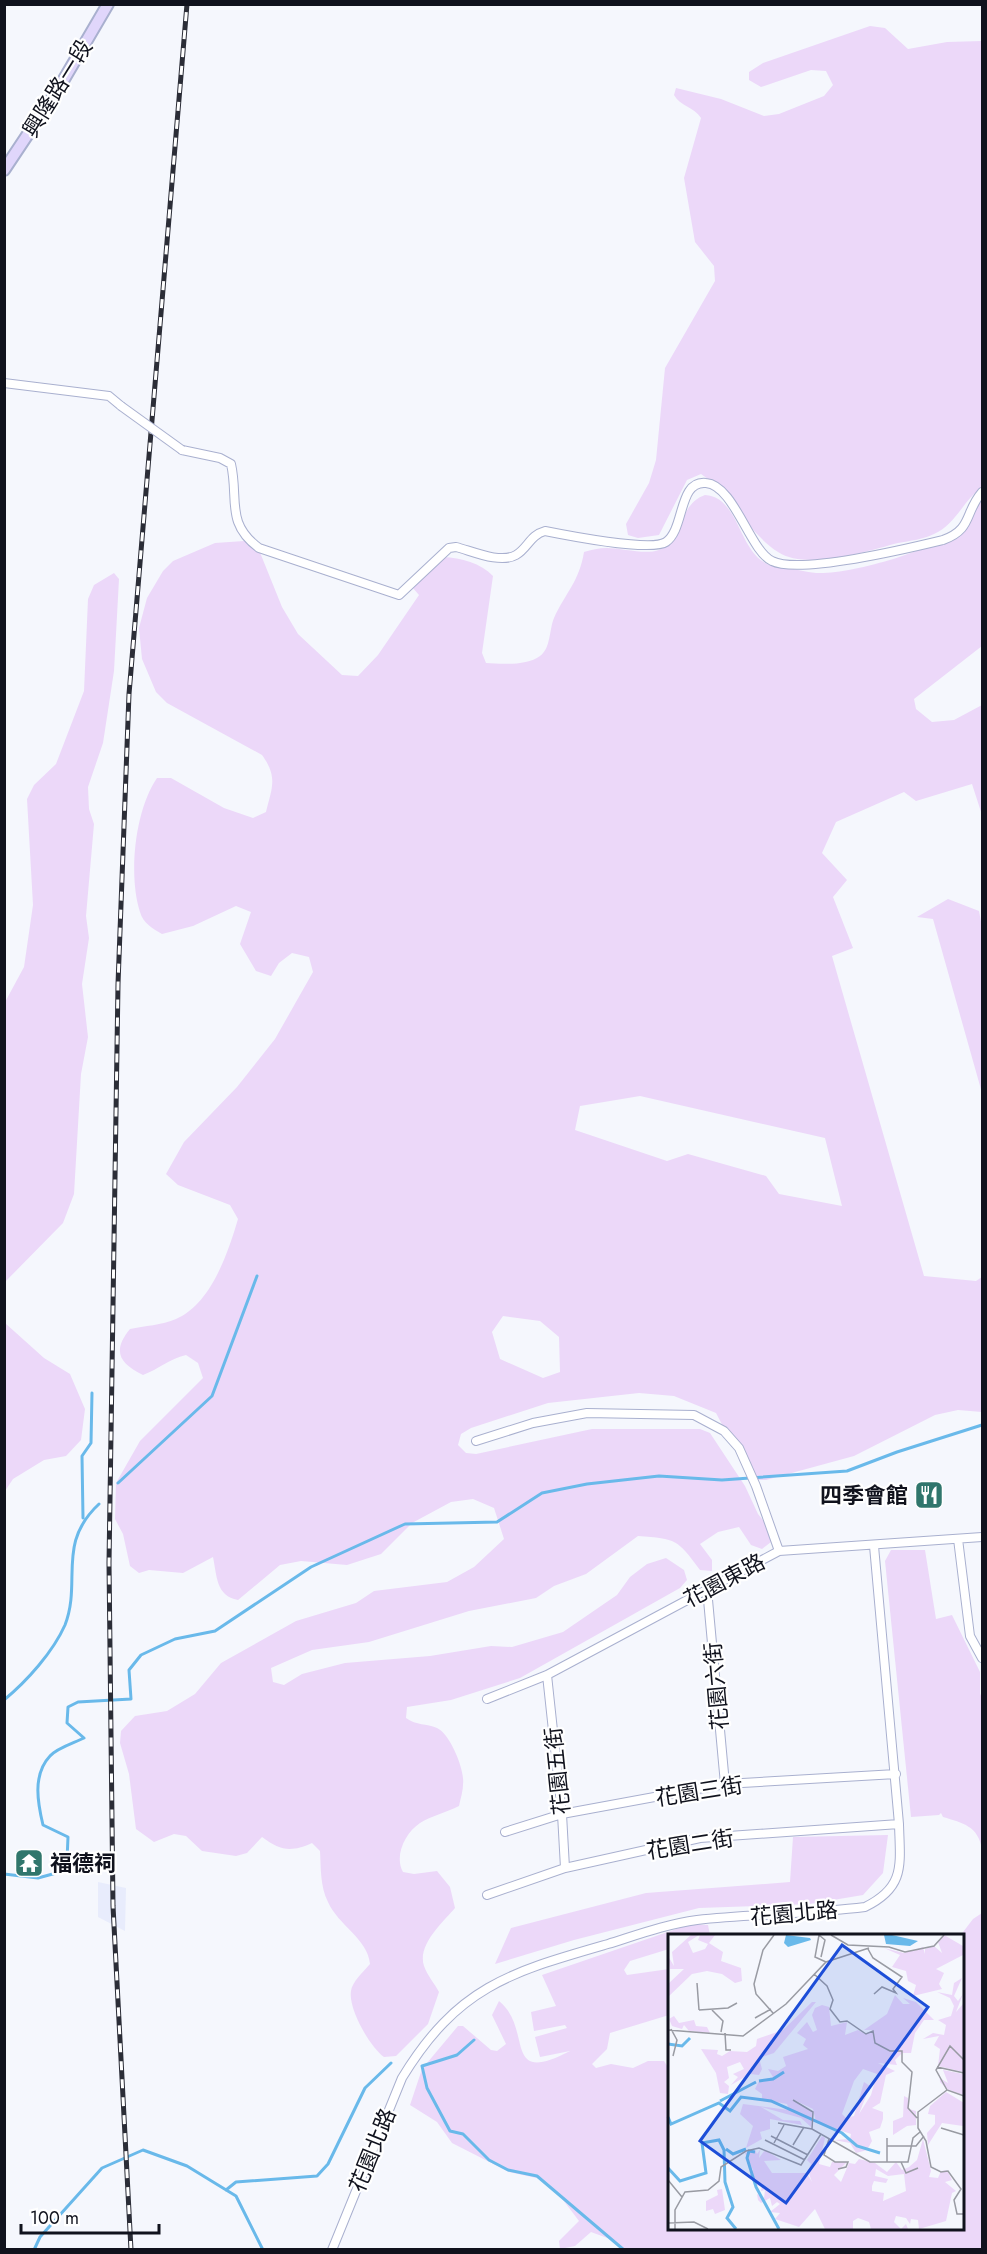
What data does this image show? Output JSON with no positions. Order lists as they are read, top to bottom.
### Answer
{
  "streets": {
    "street": [
      "興隆路一段",
      "花園東路",
      "花園六街",
      "花園五街",
      "花園三街",
      "花園二街",
      "花園北路"
    ]
  },
  "crossings": [
    ["花園東路", "花園六街"],
    ["花園東路", "花園五街"],
    ["花園東路", "花園北路"],
    ["花園六街", "花園三街"],
    ["花園五街", "花園三街"],
    ["花園五街", "花園二街"],
    ["花園三街", "花園北路"],
    ["花園二街", "花園北路"]
  ],
  "places": {
    "restaurant": ["四季會館"],
    "temple": ["福德祠"]
  },
  "scale_bar": "100 m"
}
